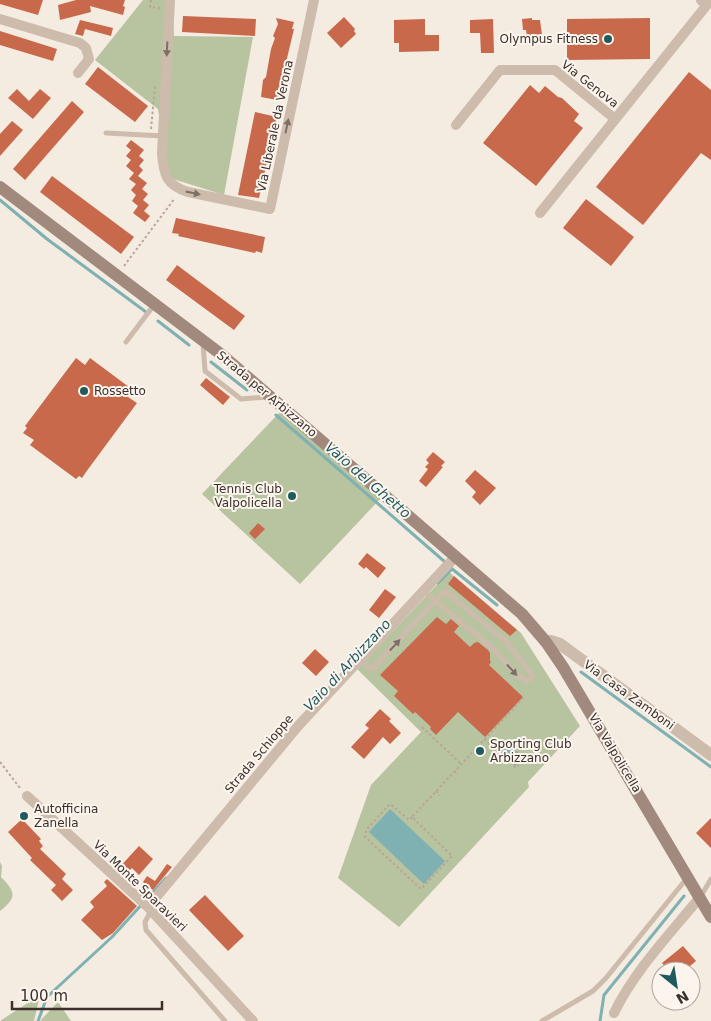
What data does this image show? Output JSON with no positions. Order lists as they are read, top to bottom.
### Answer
{
  "streets": {
    "main road": ["Strada per Arbizzano", "Via Valpolicella"],
    "street": [
      "Via Genova",
      "Via Liberale da Verona",
      "Via Casa Zamboni",
      "Strada Schioppe",
      "Via Monte Sparavieri"
    ]
  },
  "crossings": [
    ["Strada per Arbizzano", "Via Valpolicella"],
    ["Strada per Arbizzano", "Strada Schioppe"],
    ["Via Casa Zamboni", "Via Valpolicella"],
    ["Strada Schioppe", "Via Monte Sparavieri"]
  ],
  "water": ["Vaio del Ghetto", "Vaio di Arbizzano"],
  "places": [
    "Olympus Fitness",
    "Rossetto",
    "Tennis Club Valpolicella",
    "Sporting Club Arbizzano",
    "Autofficina Zanella"
  ],
  "scale_bar": "100 m",
  "north": "bottom right"
}
